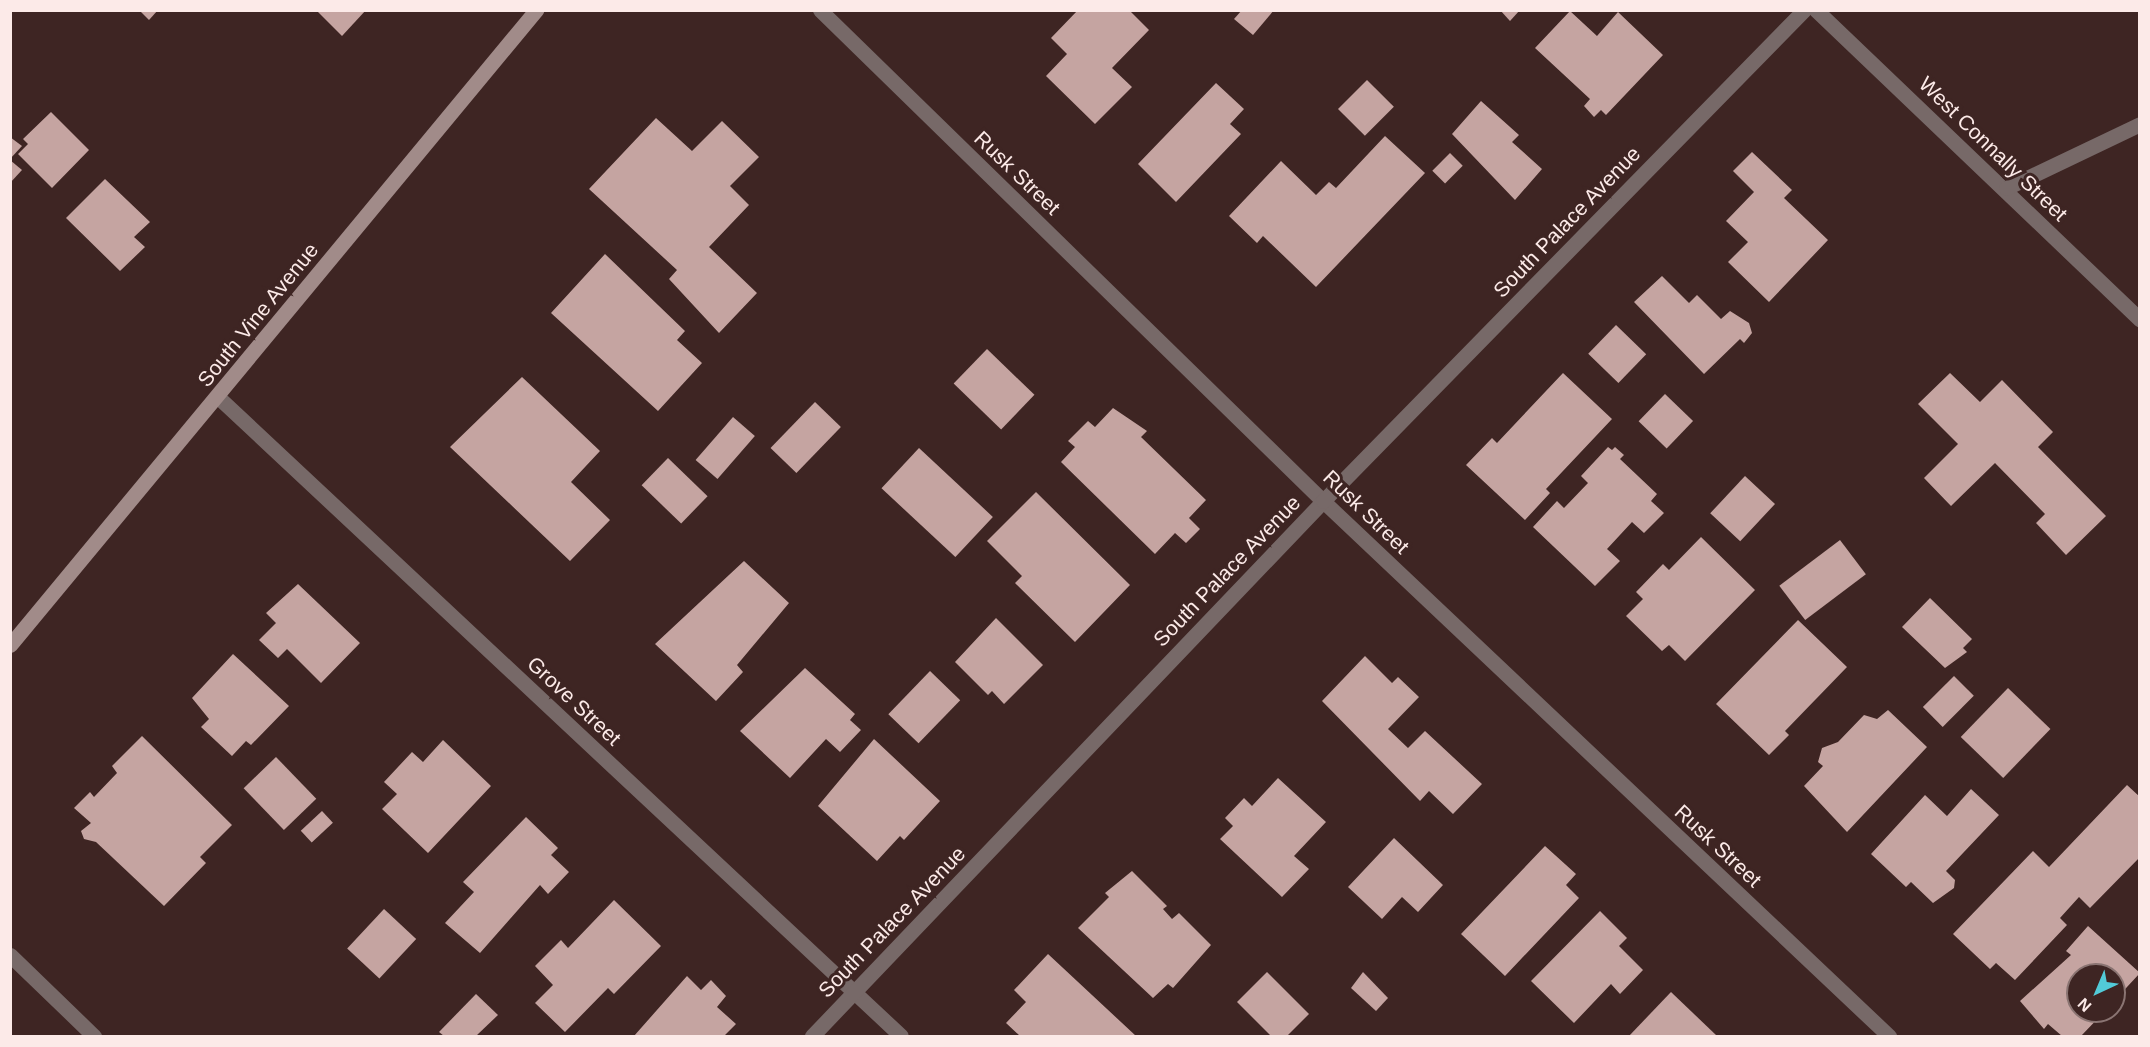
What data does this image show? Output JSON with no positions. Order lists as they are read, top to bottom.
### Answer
{
  "streets": {
    "main road": ["South Vine Avenue"],
    "street": [
      "West Connally Street",
      "Rusk Street",
      "South Palace Avenue",
      "Grove Street"
    ]
  },
  "crossings": [
    ["Rusk Street", "South Palace Avenue"],
    ["South Palace Avenue", "Grove Street"],
    ["South Vine Avenue", "Grove Street"]
  ],
  "north": "bottom left"
}
